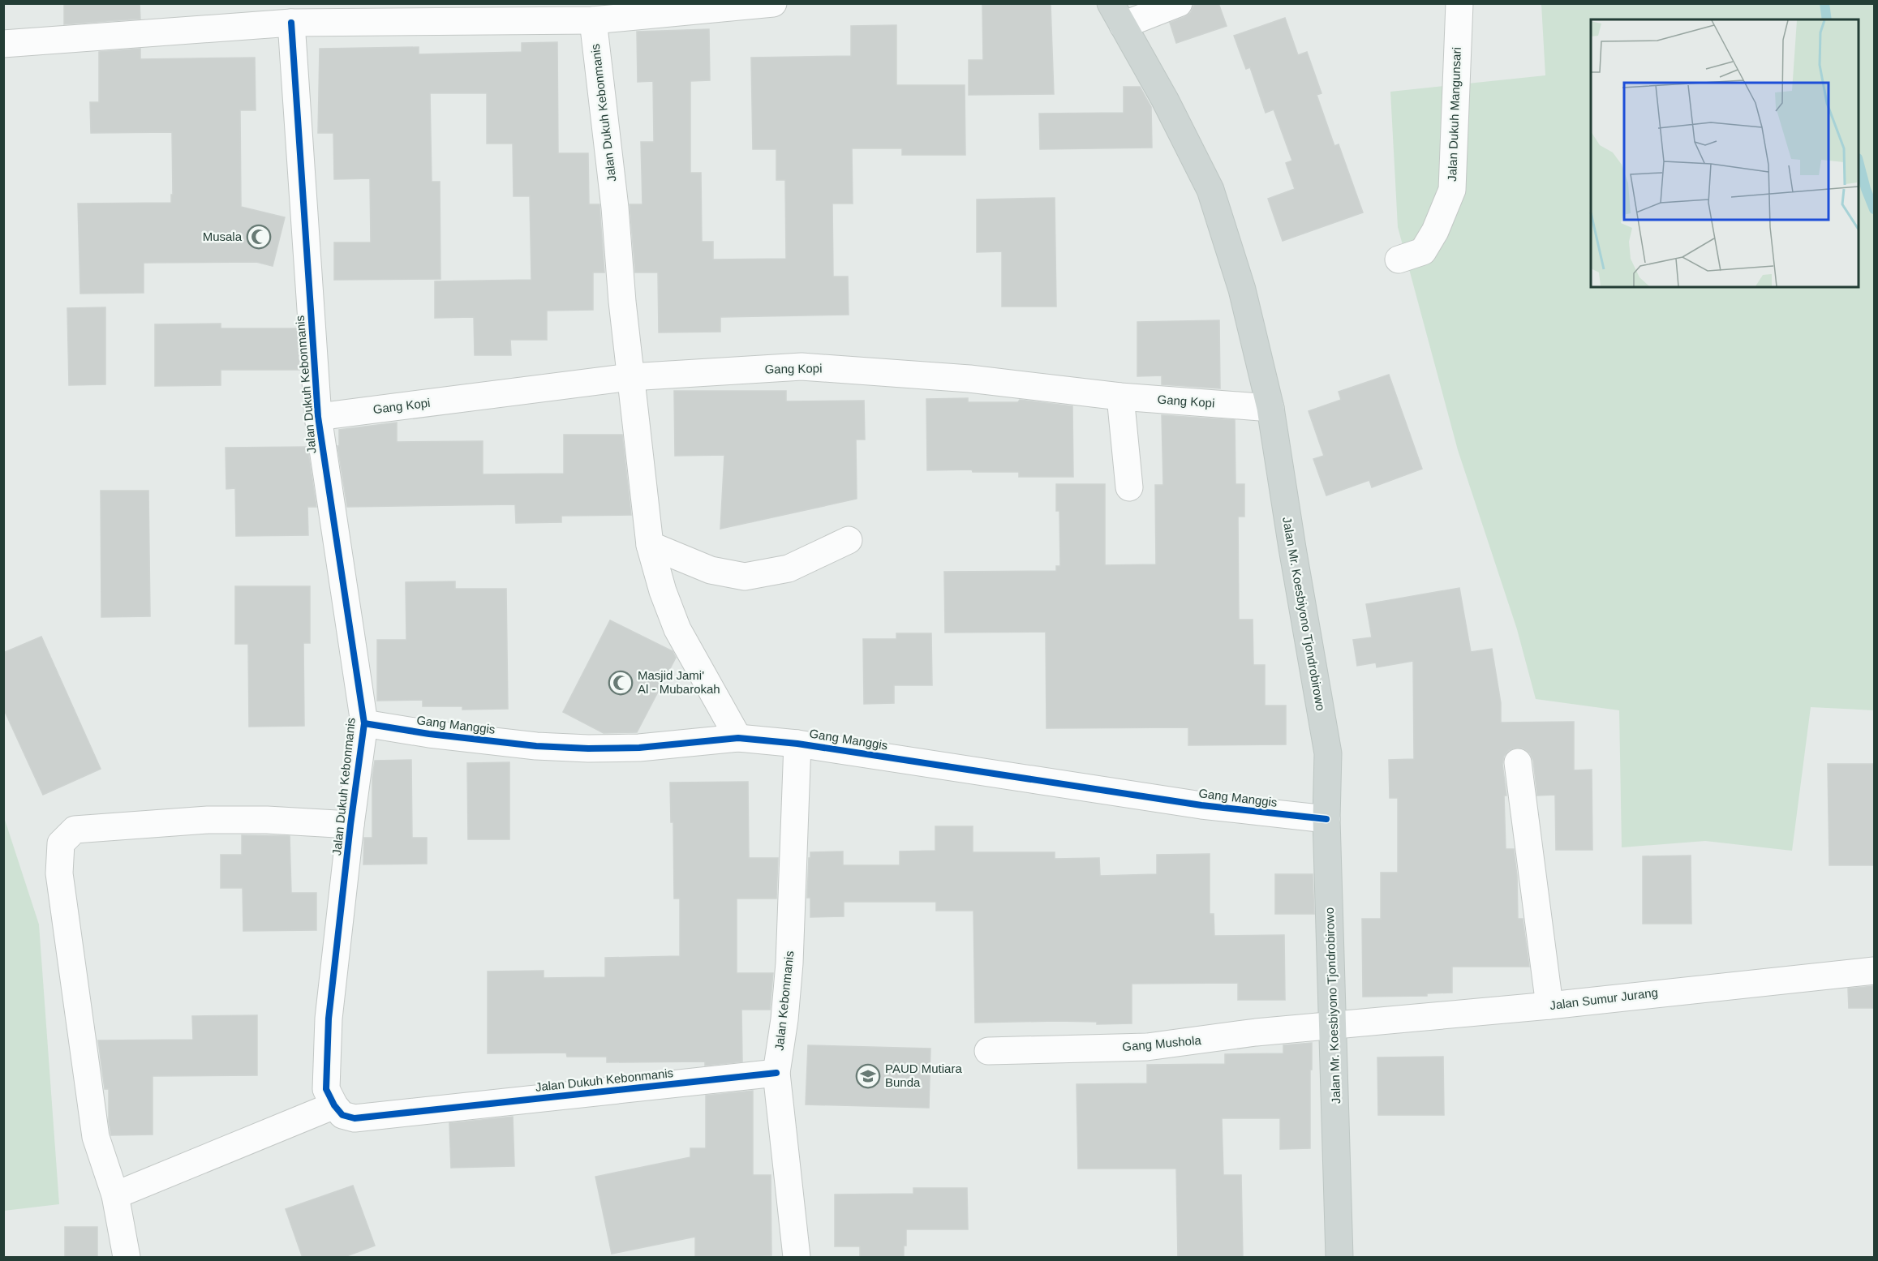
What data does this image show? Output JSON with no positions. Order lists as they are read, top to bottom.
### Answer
{
  "streets": {
    "main road": ["Jalan Mr. Koesbiyono Tjondrobirowo"],
    "street": [
      "Jalan Dukuh Kebonmanis",
      "Jalan Dukuh Mangunsari",
      "Gang Kopi",
      "Gang Manggis",
      "Jalan Sumur Jurang",
      "Jalan Kebonmanis",
      "Gang Mushola"
    ]
  },
  "crossings": [
    ["Jalan Dukuh Kebonmanis", "Gang Kopi"],
    ["Jalan Dukuh Kebonmanis", "Gang Manggis"],
    ["Jalan Dukuh Kebonmanis", "Jalan Kebonmanis"],
    ["Gang Kopi", "Jalan Mr. Koesbiyono Tjondrobirowo"],
    ["Jalan Mr. Koesbiyono Tjondrobirowo", "Gang Manggis"],
    ["Jalan Mr. Koesbiyono Tjondrobirowo", "Jalan Sumur Jurang"],
    ["Jalan Mr. Koesbiyono Tjondrobirowo", "Gang Mushola"],
    ["Gang Manggis", "Jalan Kebonmanis"],
    ["Jalan Sumur Jurang", "Gang Mushola"]
  ],
  "places": {
    "mosque": ["Musala", "Masjid Jami' Al - Mubarokah"],
    "school or university": ["PAUD Mutiara Bunda"]
  }
}
